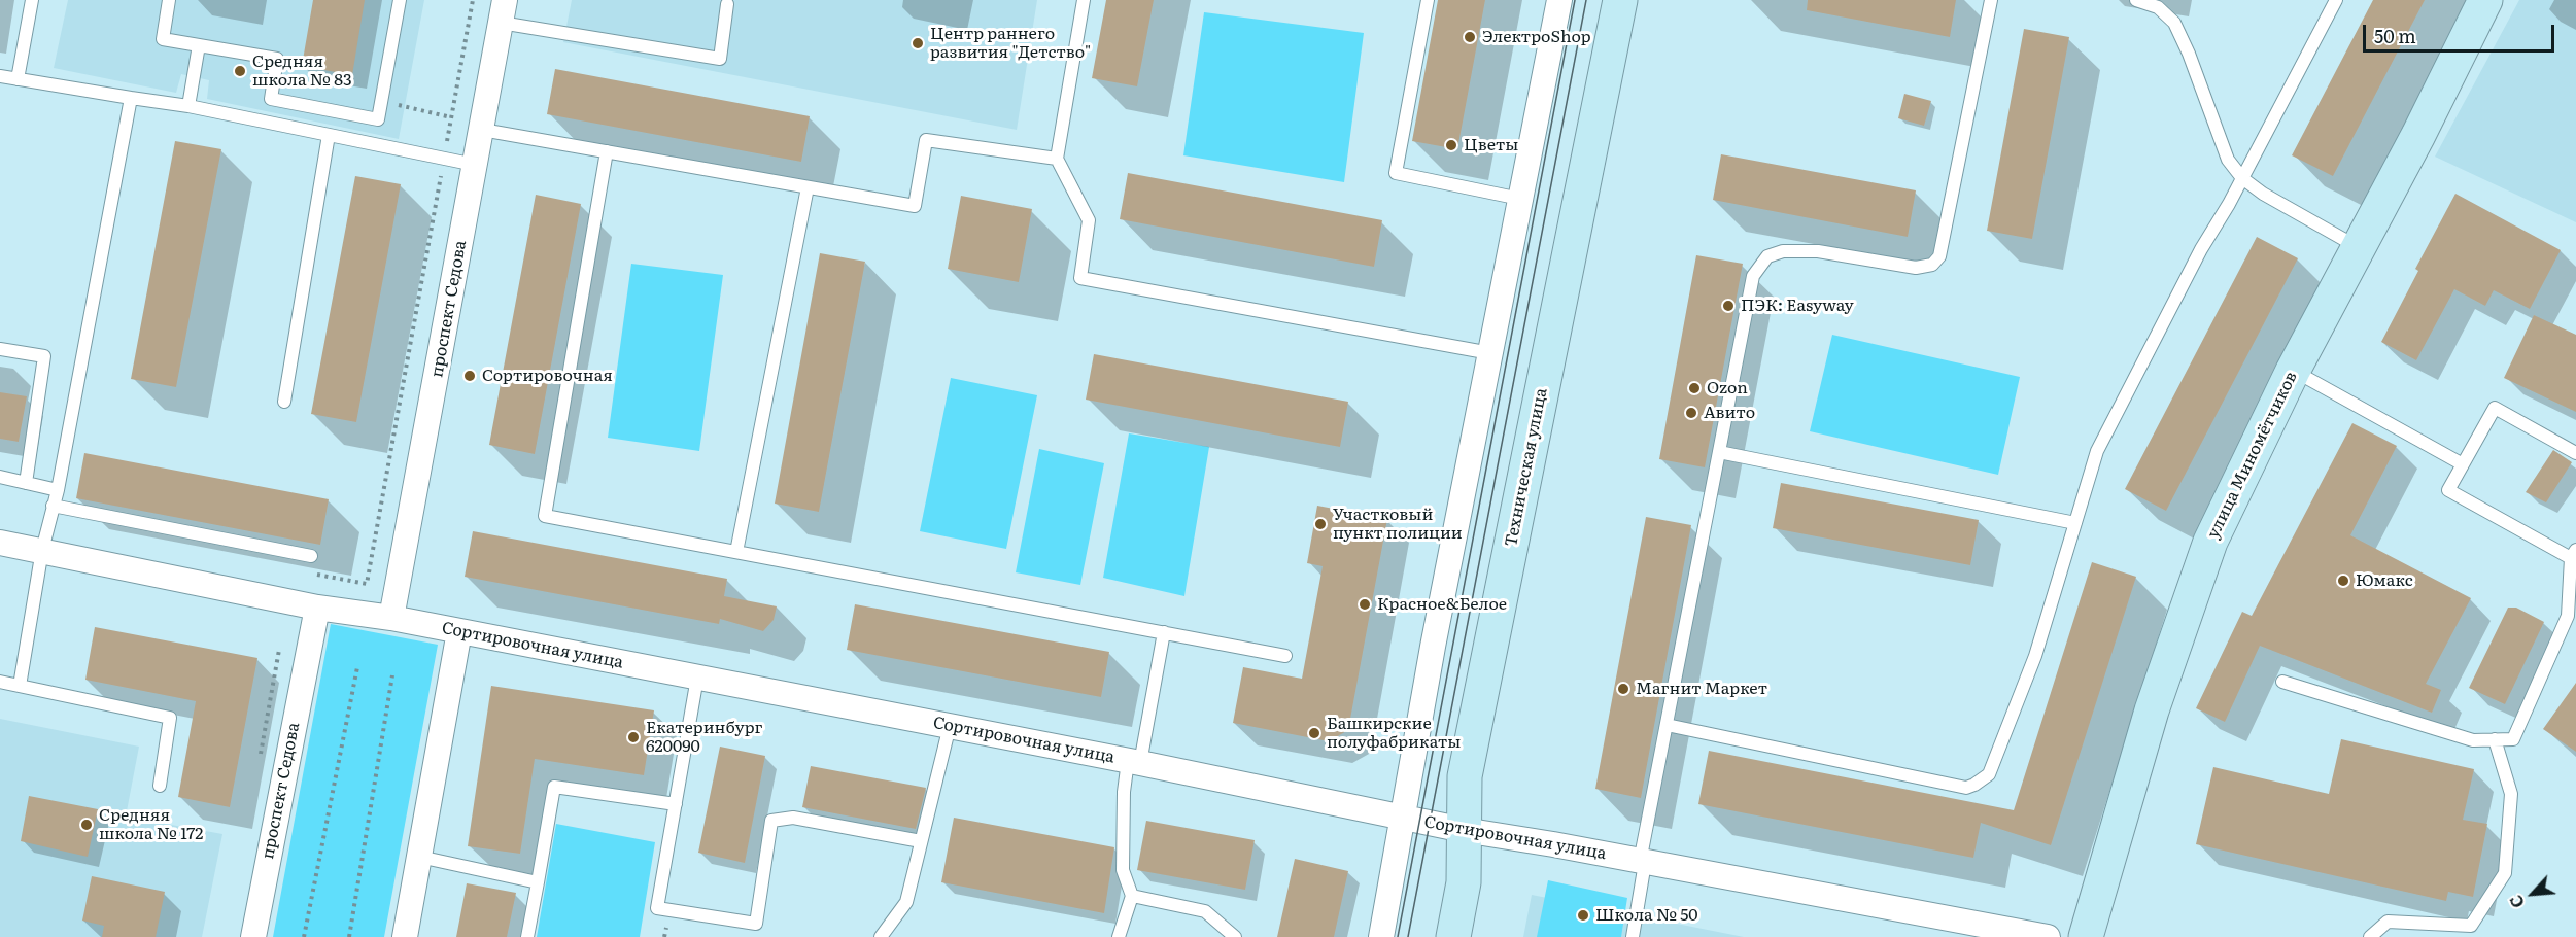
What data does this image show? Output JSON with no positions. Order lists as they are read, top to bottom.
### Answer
{
  "streets": {
    "street": [
      "проспект Седова",
      "улица Миномётчиков",
      "Техническая улица",
      "Сортировочная улица"
    ]
  },
  "crossings": [
    ["проспект Седова", "Сортировочная улица"],
    ["Техническая улица", "Сортировочная улица"]
  ],
  "places": [
    "ЭлектроShop",
    "Центр раннего развития \"Детство\"",
    "Средняя школа № 83",
    "Цветы",
    "ПЭК: Easyway",
    "Сортировочная",
    "Ozon",
    "Авито",
    "Участковый пункт полиции",
    "Юмакс",
    "Красное&Белое",
    "Магнит Маркет",
    "Башкирские полуфабрикаты",
    "Екатеринбург 620090",
    "Средняя школа № 172",
    "Школа № 50"
  ],
  "scale_bar": "50 m",
  "north": "bottom left"
}
